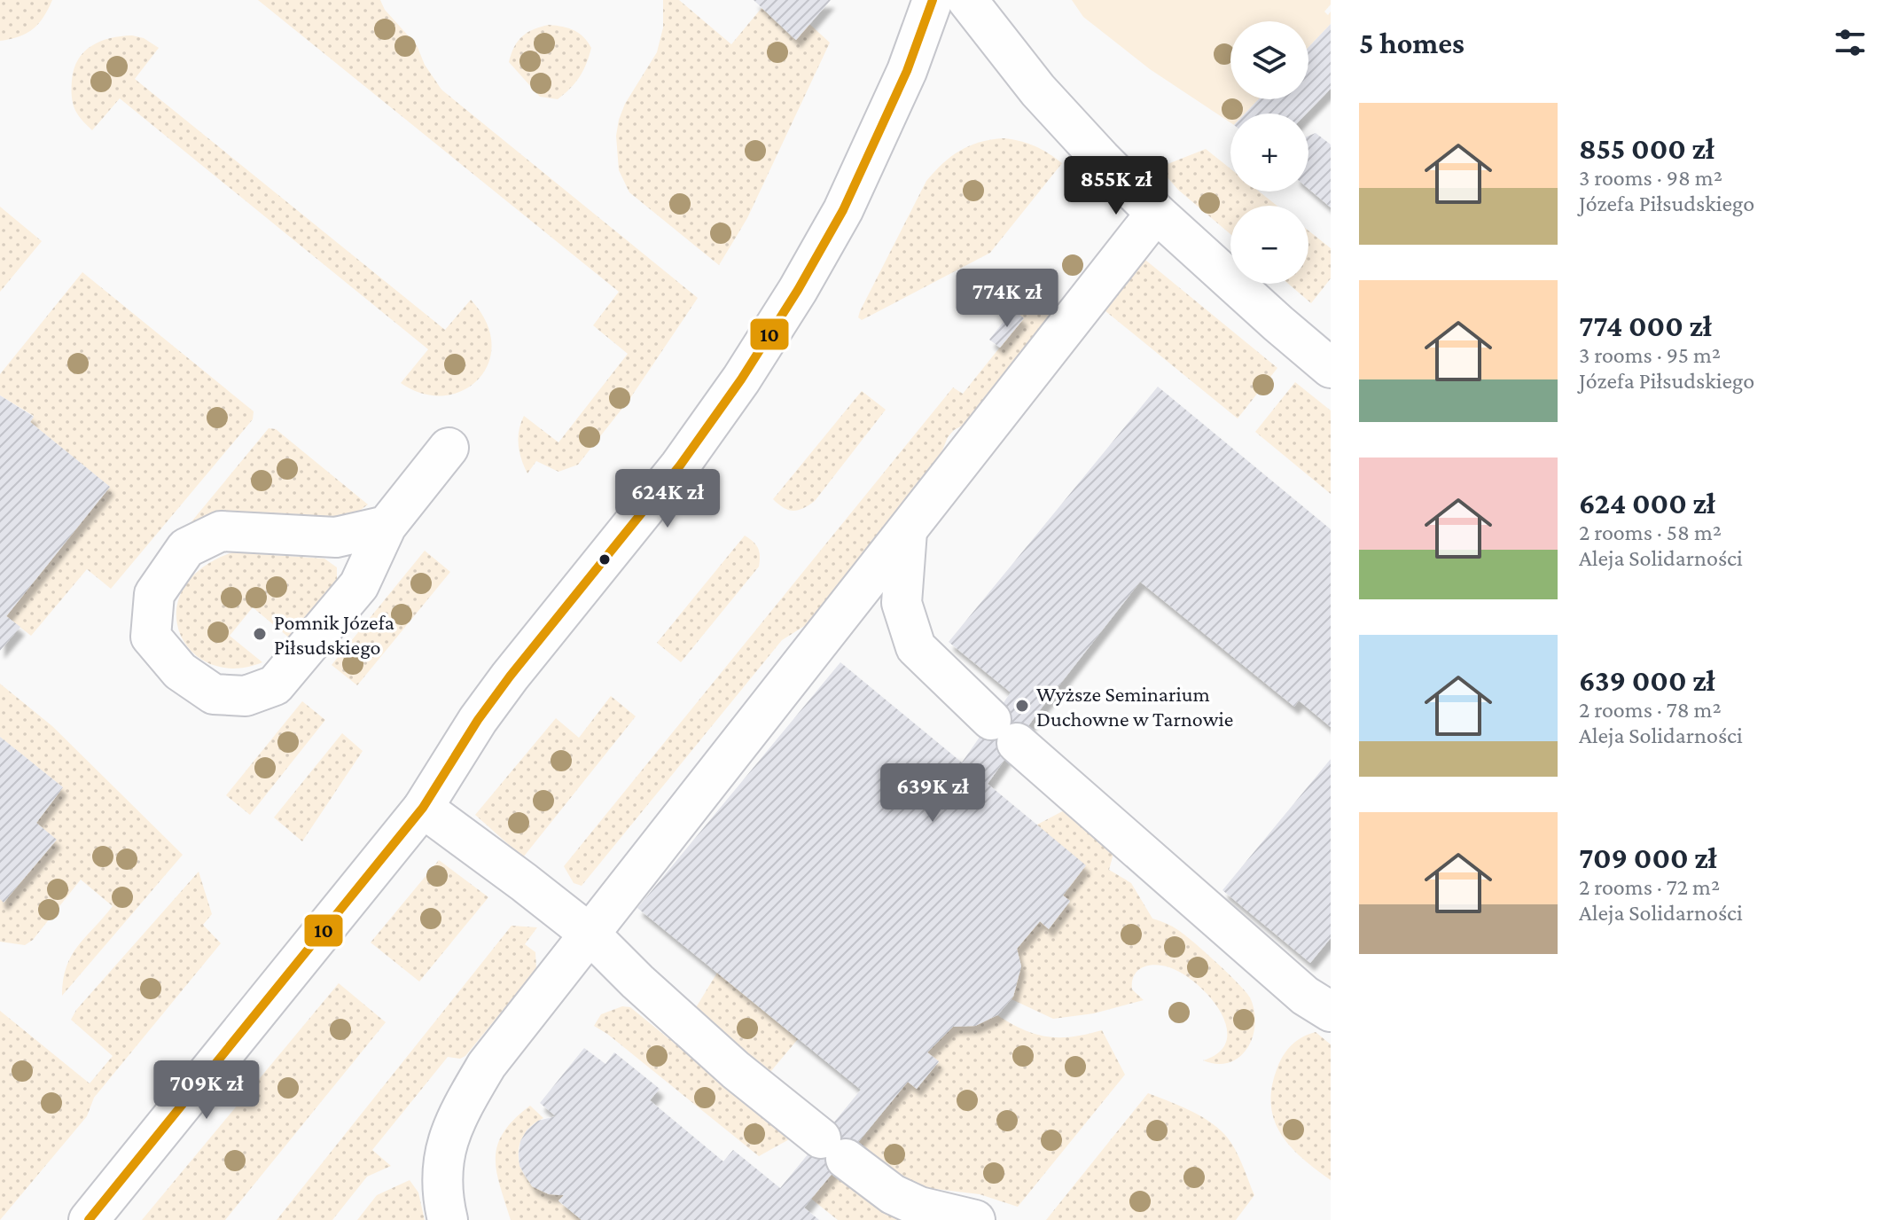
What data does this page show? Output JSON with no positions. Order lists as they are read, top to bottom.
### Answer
{
  "places": ["Pomnik Józefa Piłsudskiego", "Wyższe Seminarium Duchowne w Tarnowie"],
  "lines": ["transit line 10"],
  "page": {
    "heading": "5 homes",
    "map_buttons": ["+", "−"],
    "list": [
      {
        "name": "855 000 zł",
        "note": "3 rooms · 98 m² · Józefa Piłsudskiego"
      },
      {
        "name": "774 000 zł",
        "note": "3 rooms · 95 m² · Józefa Piłsudskiego"
      },
      {
        "name": "624 000 zł",
        "note": "2 rooms · 58 m² · Aleja Solidarności"
      },
      {
        "name": "639 000 zł",
        "note": "2 rooms · 78 m² · Aleja Solidarności"
      },
      {
        "name": "709 000 zł",
        "note": "2 rooms · 72 m² · Aleja Solidarności"
      }
    ],
    "price": [
      "855K zł",
      "774K zł",
      "624K zł",
      "639K zł",
      "709K zł"
    ]
  }
}
